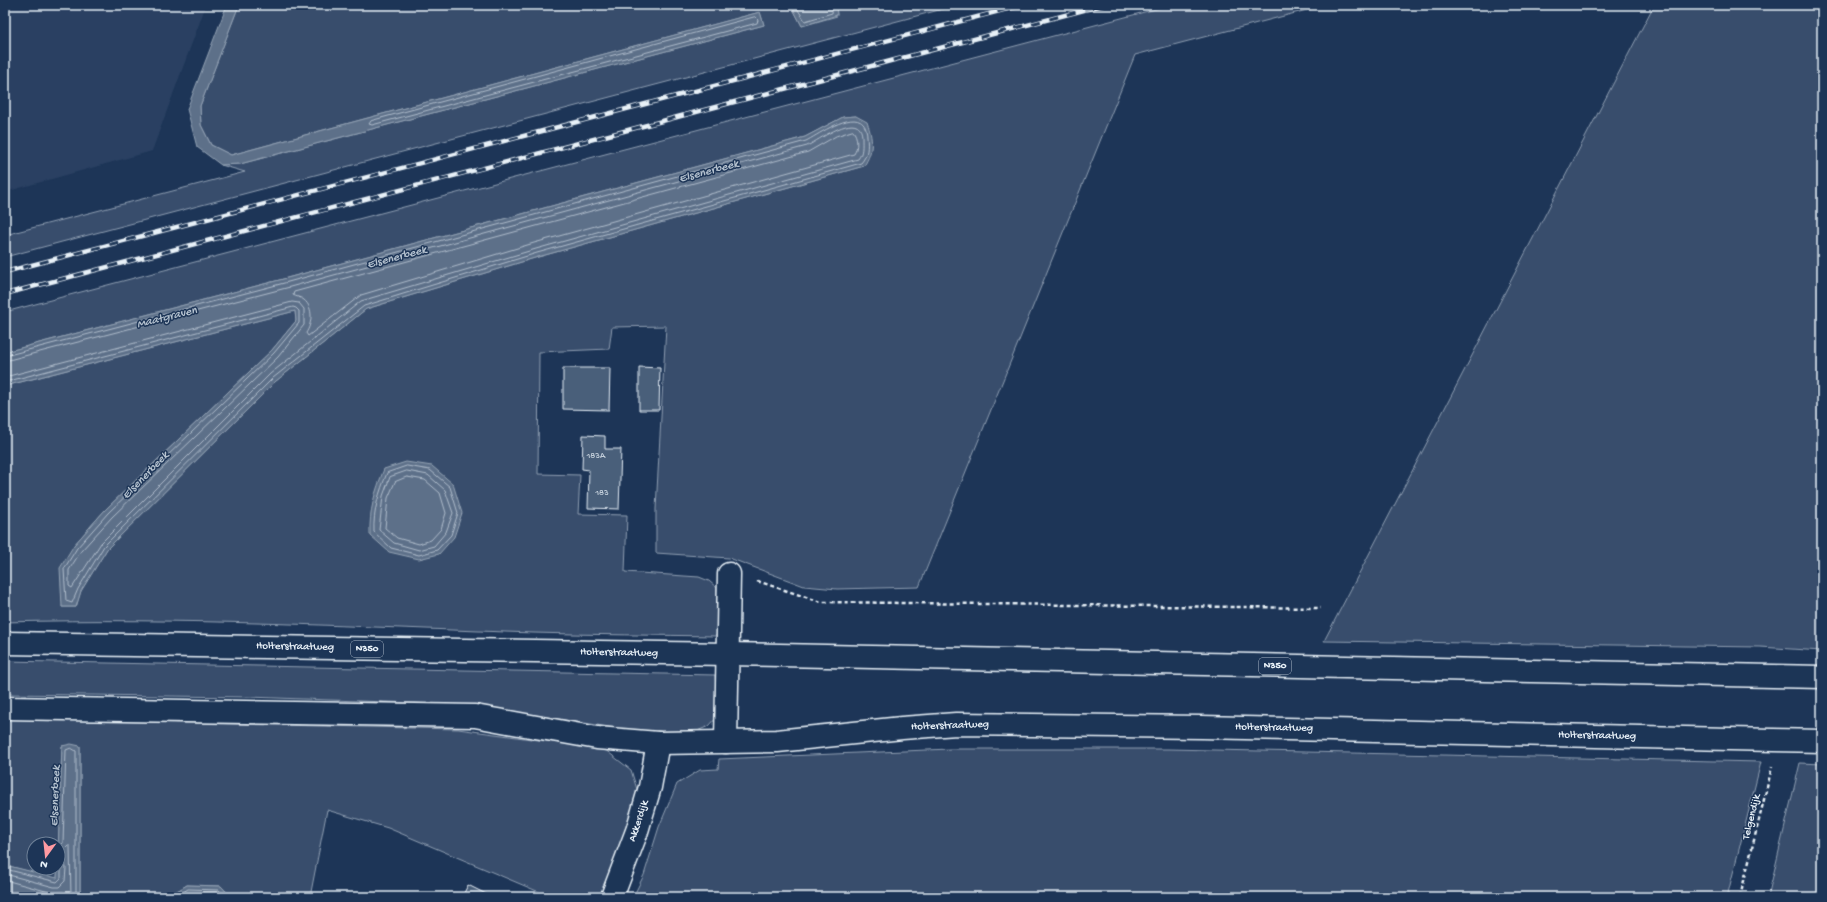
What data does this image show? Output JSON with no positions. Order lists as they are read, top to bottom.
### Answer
{
  "streets": {
    "street": ["Holterstraatweg", "N350", "Akkerdijk"],
    "path": ["Telgendijk"]
  },
  "crossings": [
    ["Holterstraatweg", "Telgendijk"],
    ["Holterstraatweg", "Akkerdijk"]
  ],
  "water": ["Elsenerbeek", "Maatgraven"],
  "house_numbers": ["183A", "183"],
  "north": "bottom"
}
